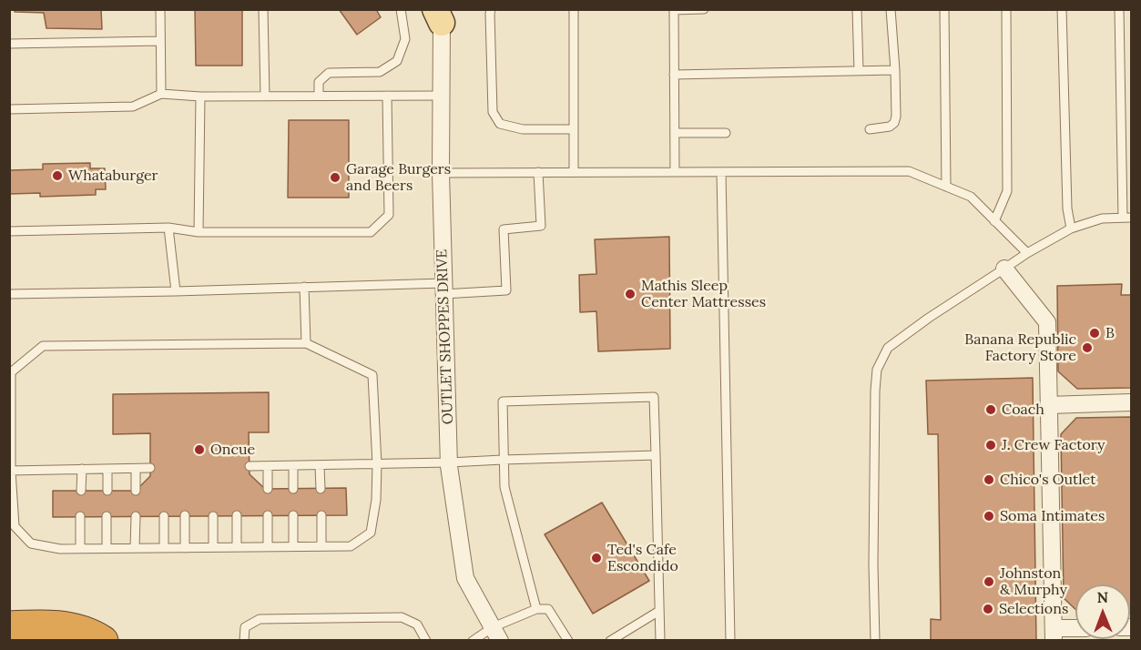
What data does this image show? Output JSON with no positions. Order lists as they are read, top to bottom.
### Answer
{
  "streets": {
    "street": ["OUTLET SHOPPES DRIVE"]
  },
  "places": [
    "Whataburger",
    "Garage Burgers and Beers",
    "Mathis Sleep Center Mattresses",
    "B",
    "Banana Republic Factory Store",
    "Coach",
    "J. Crew Factory",
    "Oncue",
    "Chico's Outlet",
    "Soma Intimates",
    "Ted's Cafe Escondido",
    "Johnston & Murphy",
    "Selections"
  ],
  "north": "top"
}
